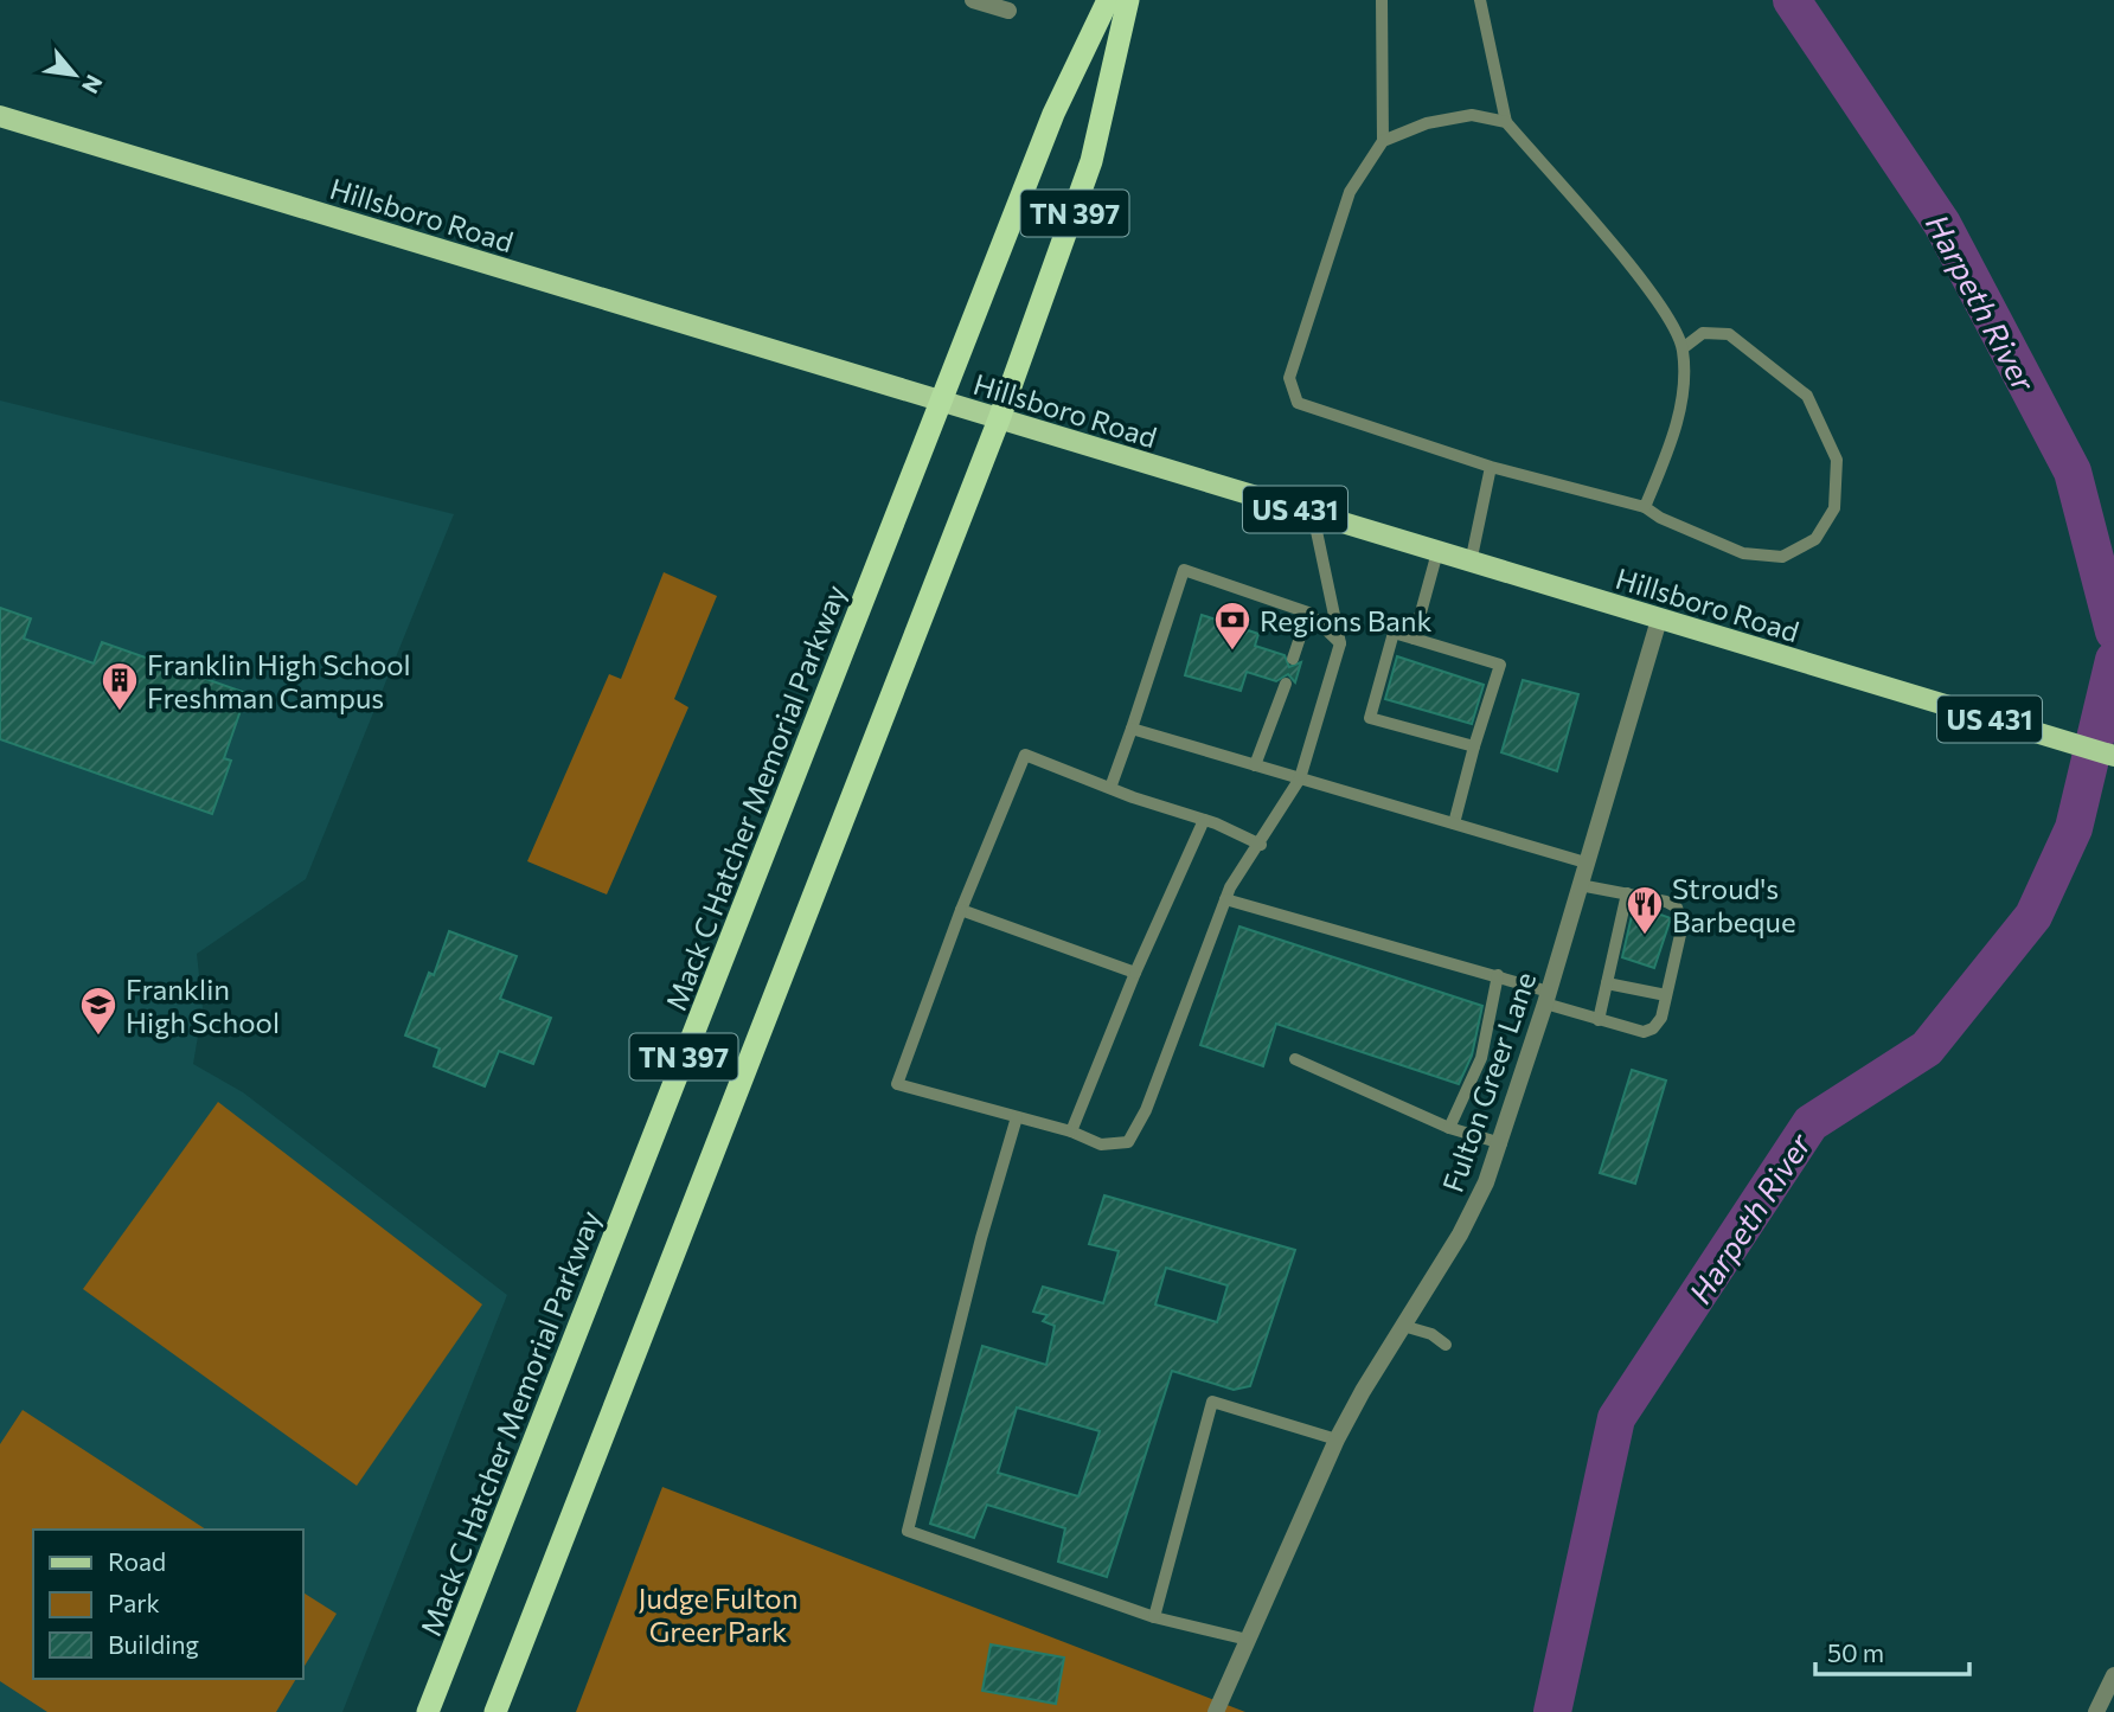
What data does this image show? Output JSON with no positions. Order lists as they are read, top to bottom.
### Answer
{
  "streets": {
    "highway": ["TN 397", "Mack C Hatcher Memorial Parkway"],
    "main road": ["Hillsboro Road", "US 431"],
    "street": ["Fulton Greer Lane"]
  },
  "crossings": [
    ["TN 397", "Hillsboro Road"],
    ["Hillsboro Road", "Mack C Hatcher Memorial Parkway"],
    ["Hillsboro Road", "Fulton Greer Lane"]
  ],
  "water": ["Harpeth River"],
  "parks": ["Judge Fulton Greer Park"],
  "places": {
    "bank": ["Regions Bank"],
    "building": ["Franklin High School Freshman Campus"],
    "restaurant": ["Stroud's Barbeque"],
    "school or university": ["Franklin High School"]
  },
  "legend": ["Road", "Park", "Building"],
  "scale_bar": "50 m",
  "north": "bottom right"
}
